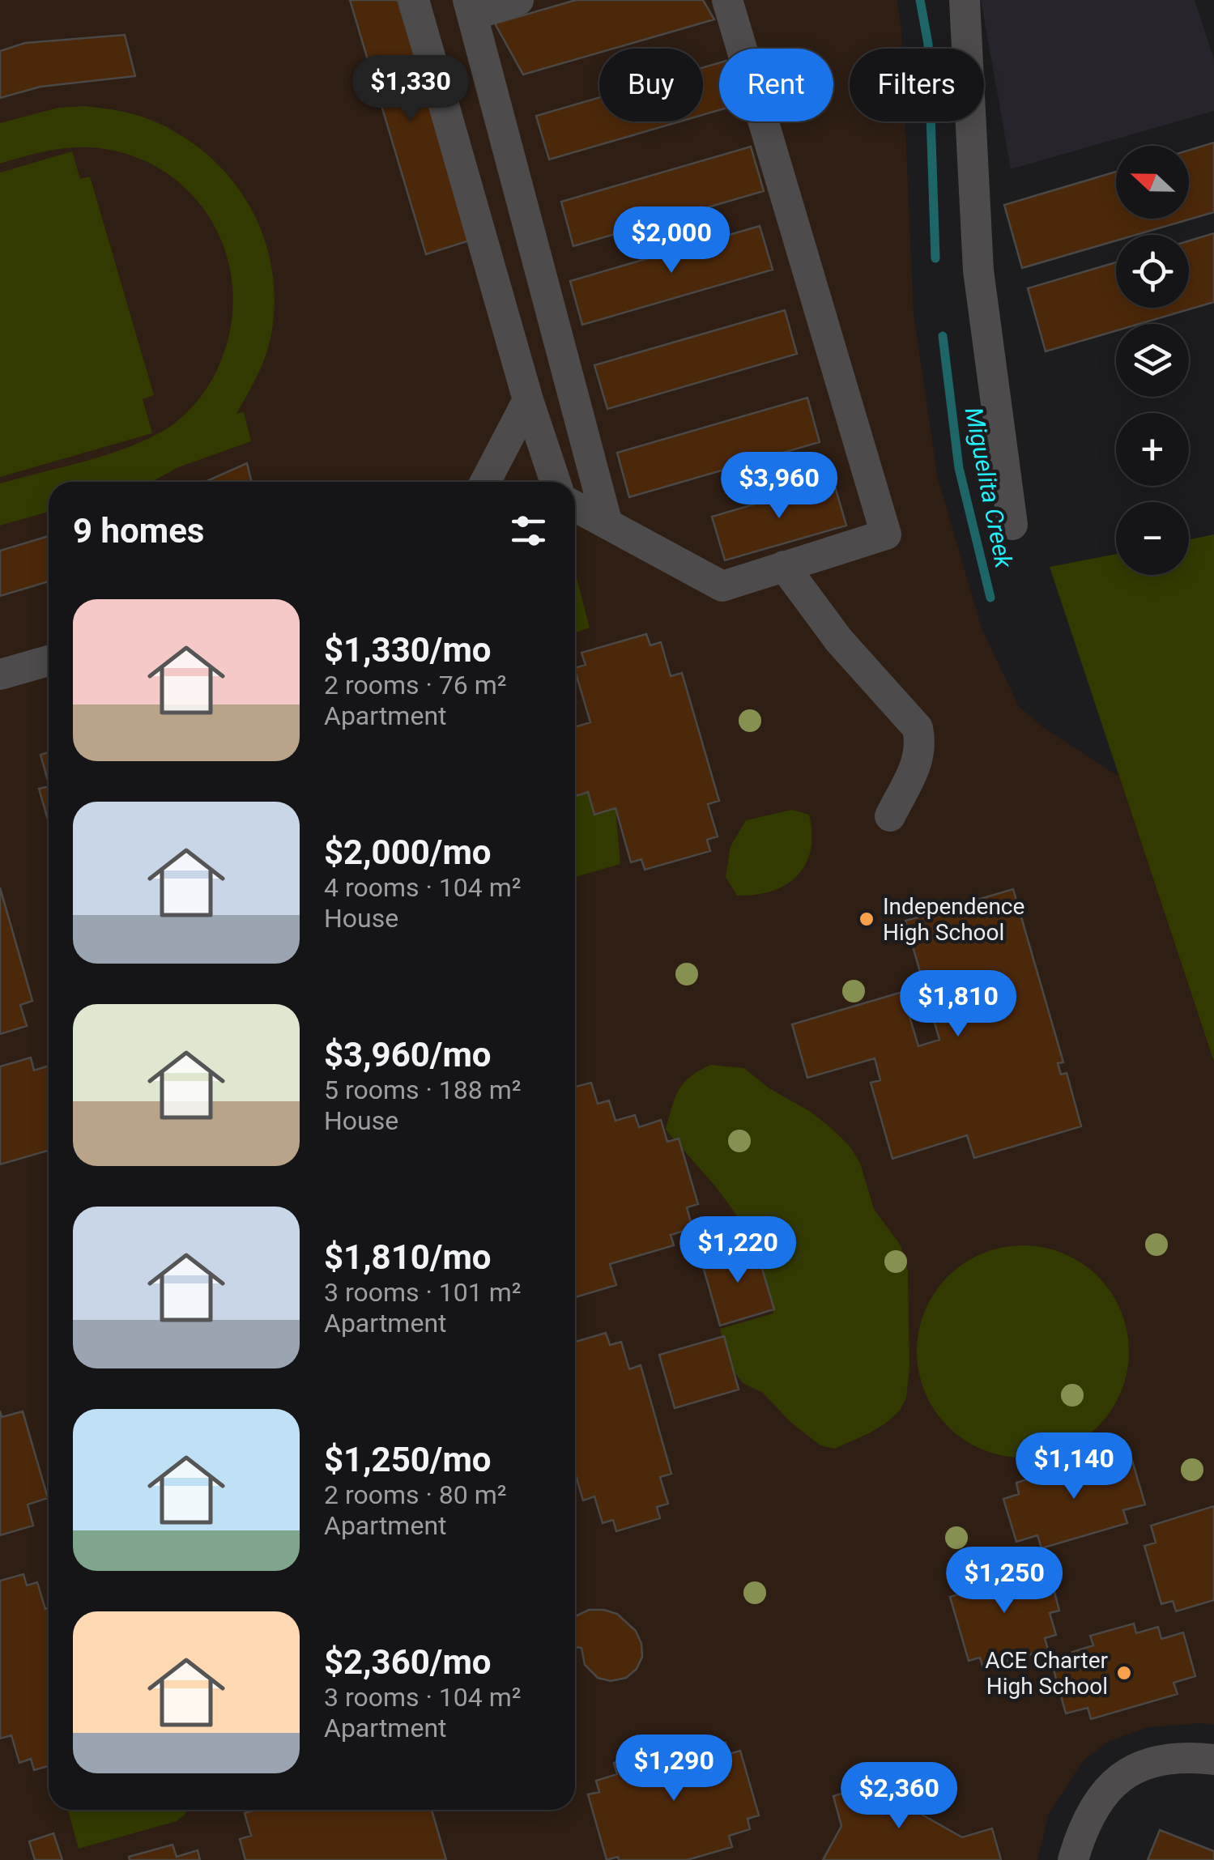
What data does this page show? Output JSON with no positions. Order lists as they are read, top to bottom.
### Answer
{
  "water": ["Miguelita Creek"],
  "places": ["Independence High School", "ACE Charter High School"],
  "north": "left",
  "page": {
    "chip": ["Buy", "Rent", "Filters"],
    "price": [
      "$1,330",
      "$2,000",
      "$3,960",
      "$1,810",
      "$1,220",
      "$1,140",
      "$1,250",
      "$1,290",
      "$2,360"
    ],
    "map_buttons": ["+", "−"],
    "heading": "9 homes",
    "list": [
      {
        "name": "$1,330/mo",
        "note": "2 rooms · 76 m² · Apartment"
      },
      {
        "name": "$2,000/mo",
        "note": "4 rooms · 104 m² · House"
      },
      {
        "name": "$3,960/mo",
        "note": "5 rooms · 188 m² · House"
      },
      {
        "name": "$1,810/mo",
        "note": "3 rooms · 101 m² · Apartment"
      },
      {
        "name": "$1,250/mo",
        "note": "2 rooms · 80 m² · Apartment"
      },
      {
        "name": "$2,360/mo",
        "note": "3 rooms · 104 m² · Apartment"
      }
    ]
  }
}
